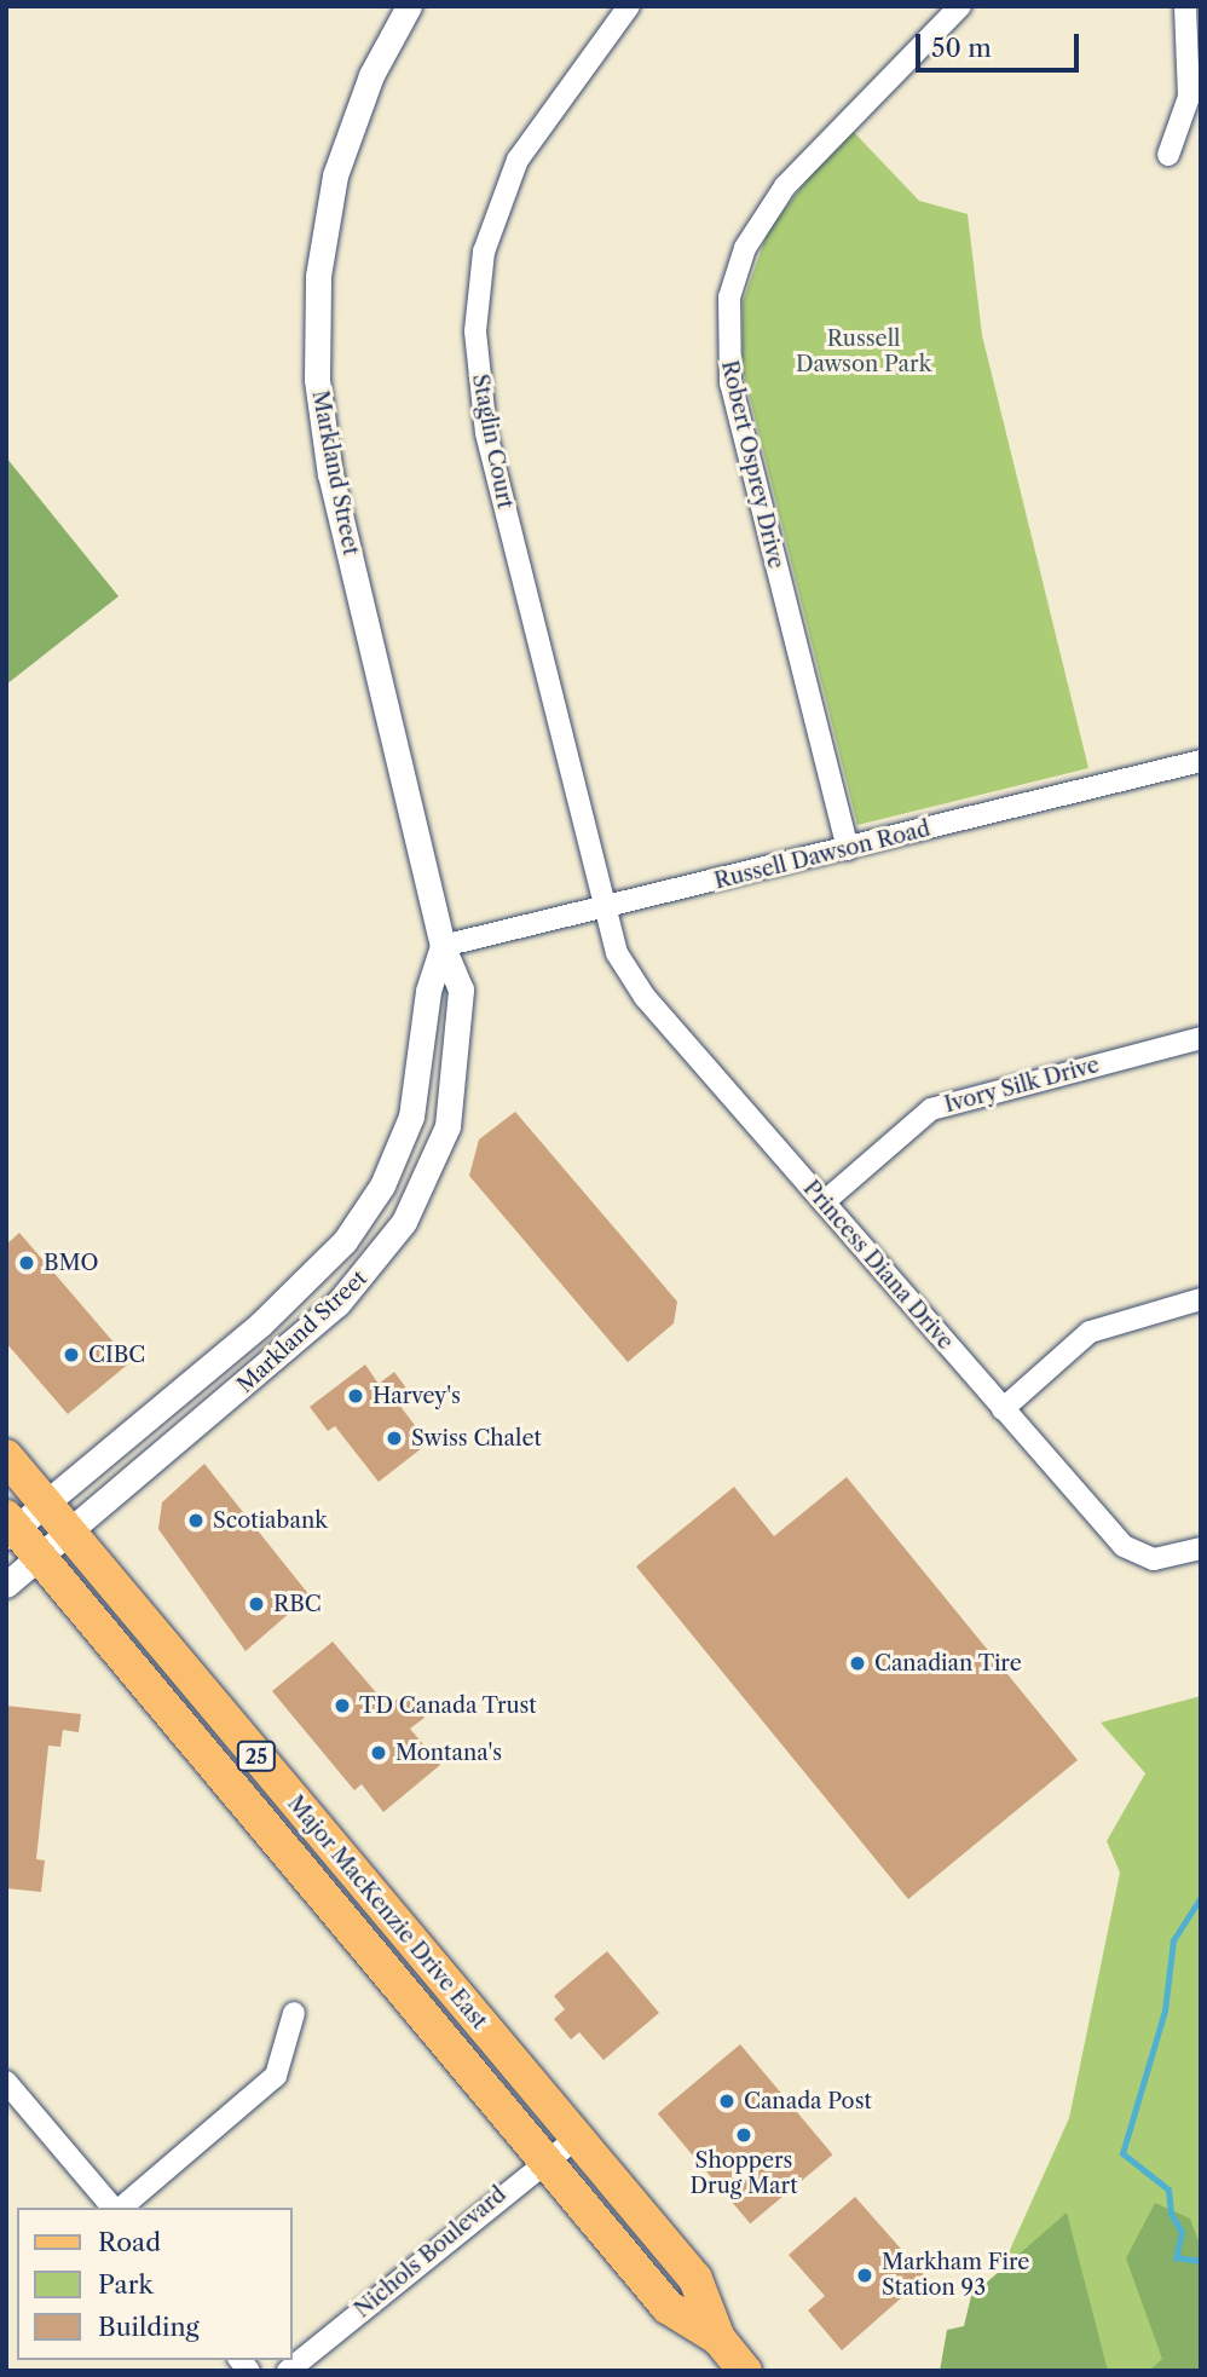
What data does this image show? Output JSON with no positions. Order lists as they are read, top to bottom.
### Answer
{
  "streets": {
    "main road": ["25", "Major MacKenzie Drive East"],
    "street": [
      "Staglin Court",
      "Robert Osprey Drive",
      "Markland Street",
      "Russell Dawson Road",
      "Ivory Silk Drive",
      "Princess Diana Drive",
      "Nichols Boulevard"
    ]
  },
  "crossings": [
    ["Staglin Court", "Russell Dawson Road"],
    ["Staglin Court", "Princess Diana Drive"],
    ["Robert Osprey Drive", "Russell Dawson Road"],
    ["Markland Street", "Russell Dawson Road"],
    ["Markland Street", "Major MacKenzie Drive East"],
    ["Russell Dawson Road", "Princess Diana Drive"],
    ["Ivory Silk Drive", "Princess Diana Drive"],
    ["Major MacKenzie Drive East", "Nichols Boulevard"]
  ],
  "parks": ["Russell Dawson Park"],
  "places": [
    "BMO",
    "CIBC",
    "Harvey's",
    "Swiss Chalet",
    "Scotiabank",
    "RBC",
    "Canadian Tire",
    "TD Canada Trust",
    "Montana's",
    "Canada Post",
    "Shoppers Drug Mart",
    "Markham Fire Station 93"
  ],
  "legend": ["Road", "Park", "Building"],
  "scale_bar": "50 m"
}
